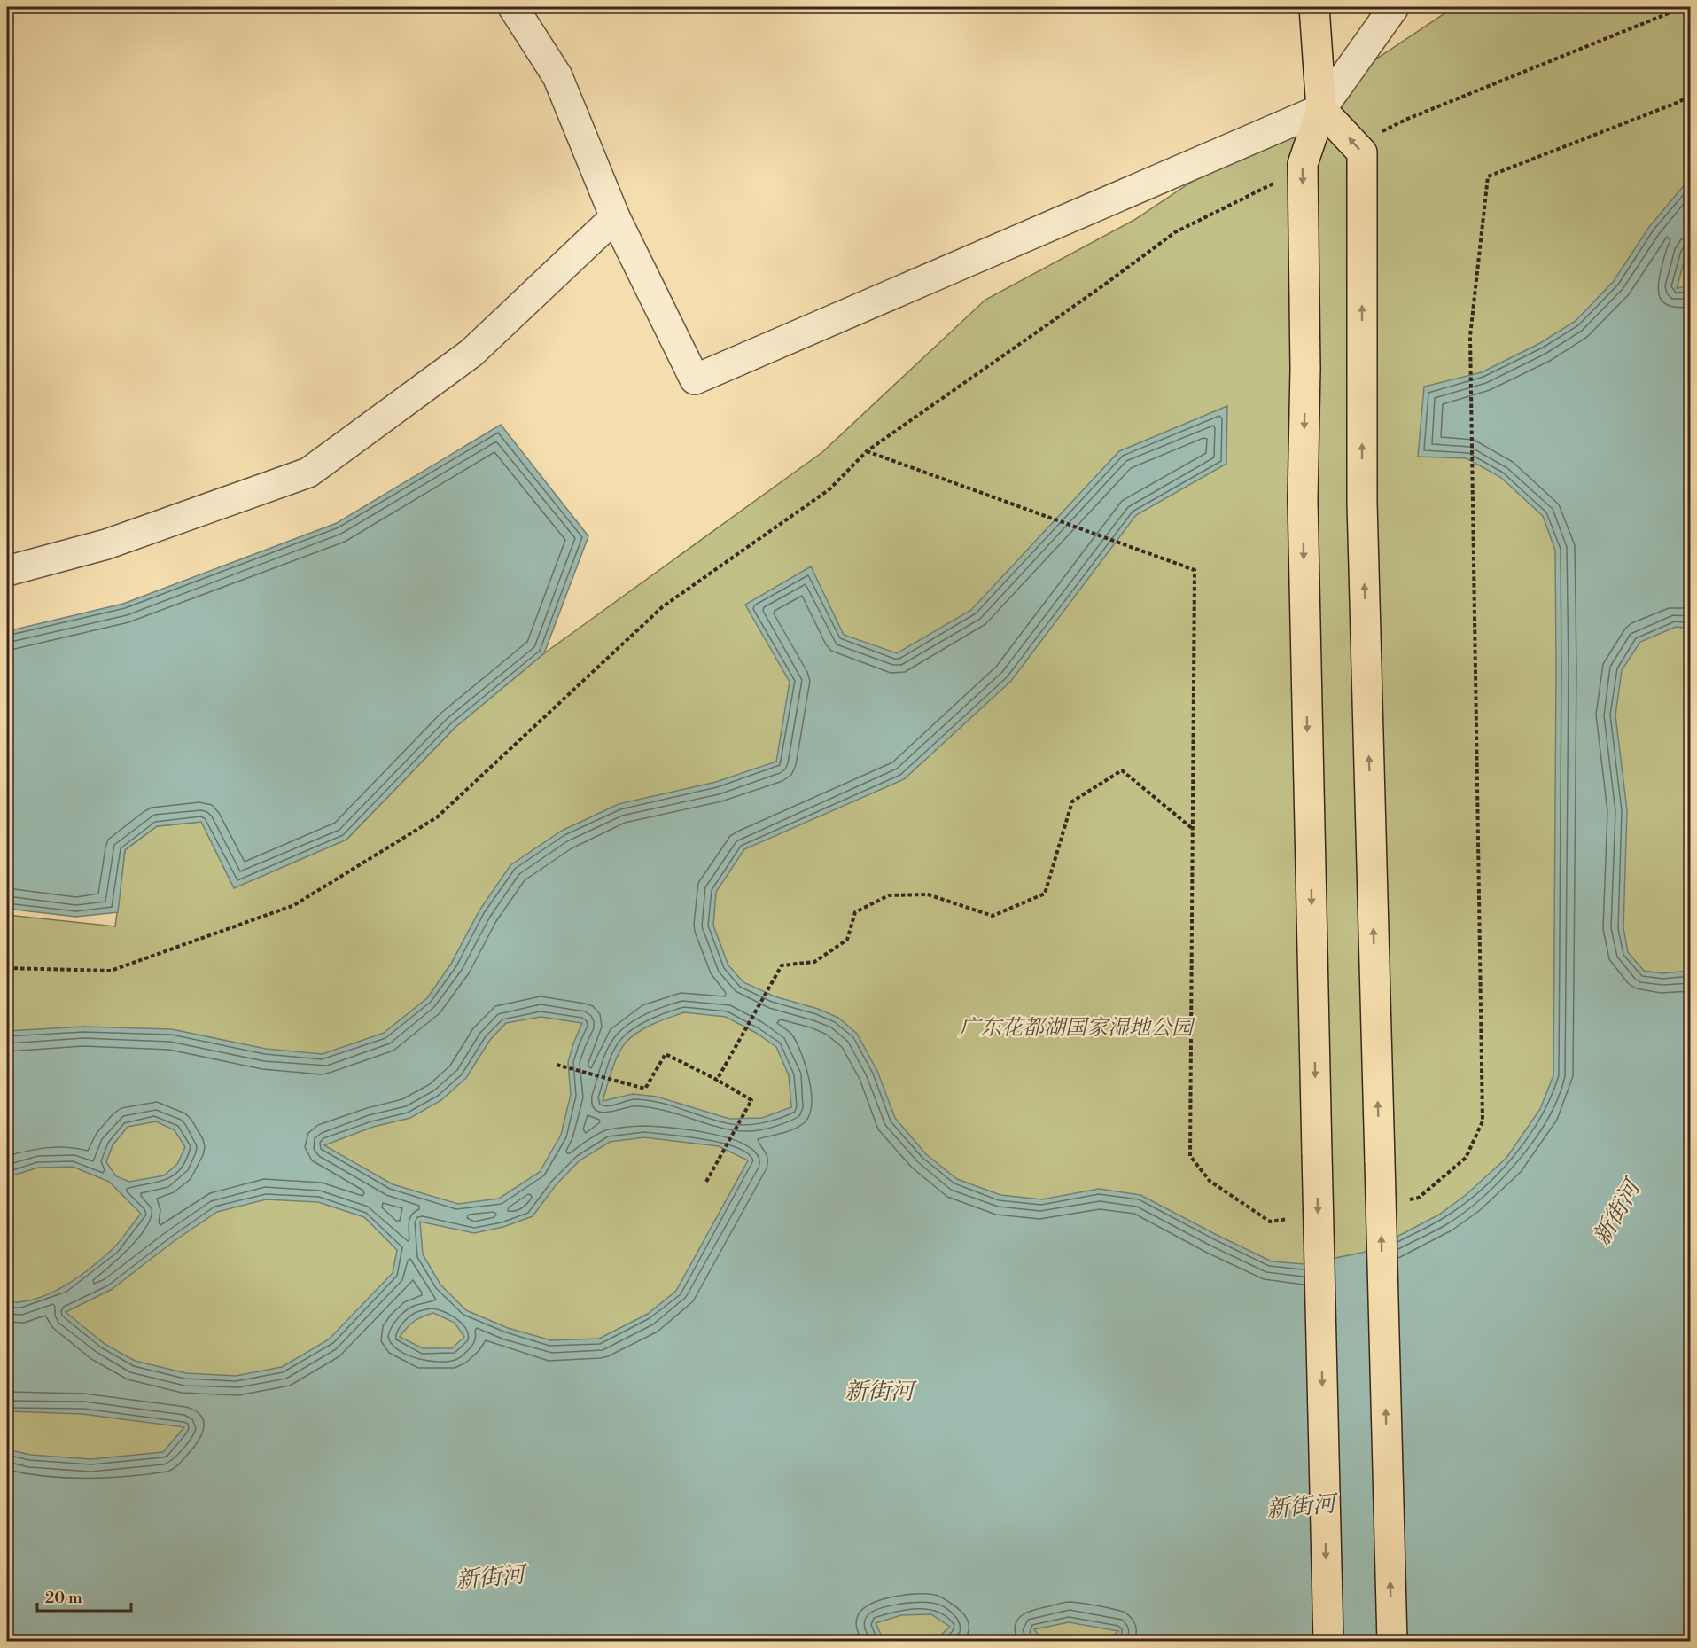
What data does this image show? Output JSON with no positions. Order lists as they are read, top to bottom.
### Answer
{
  "water": ["新街河"],
  "parks": ["广东花都湖国家湿地公园"],
  "scale_bar": "20 m"
}
